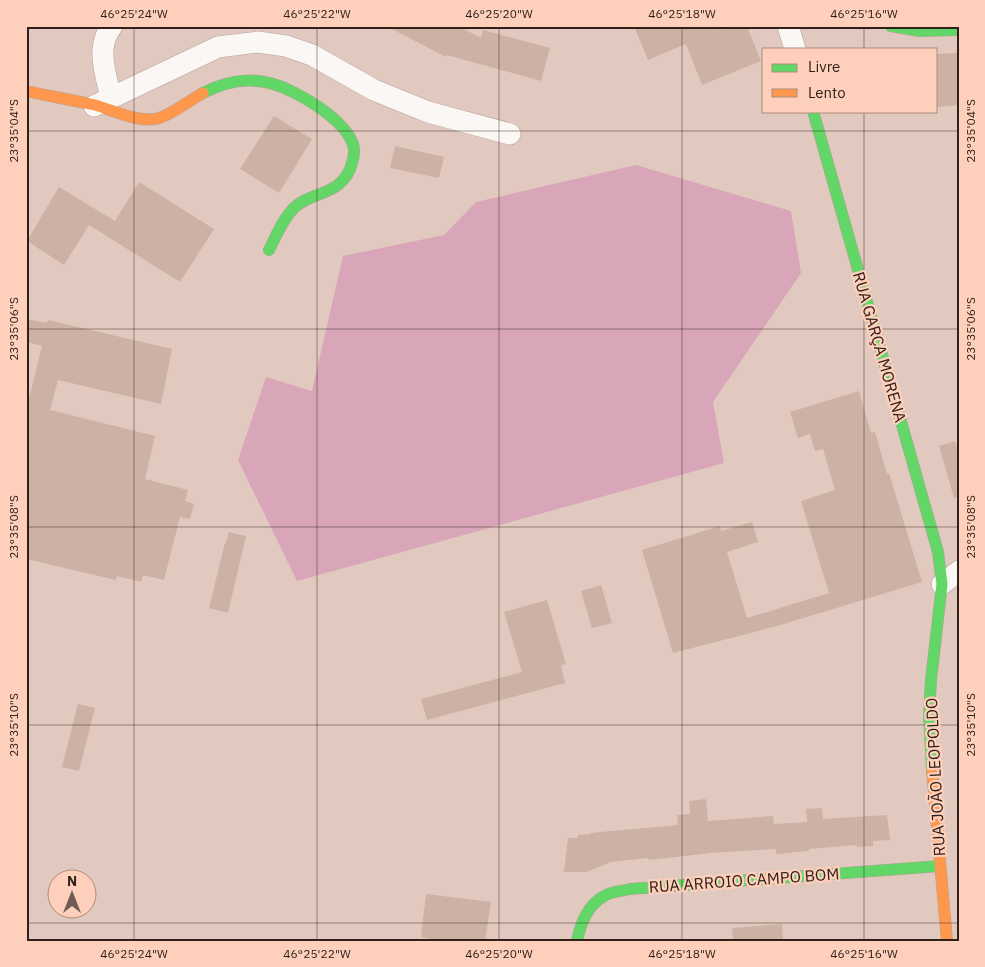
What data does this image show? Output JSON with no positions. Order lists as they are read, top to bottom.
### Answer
{
  "streets": {
    "street": ["RUA GARÇA MORENA", "RUA JOÃO LEOPOLDO", "RUA ARROIO CAMPO BOM"]
  },
  "crossings": [
    ["RUA GARÇA MORENA", "RUA JOÃO LEOPOLDO"],
    ["RUA JOÃO LEOPOLDO", "RUA ARROIO CAMPO BOM"]
  ],
  "legend": ["Livre", "Lento"],
  "north": "top",
  "coordinates": [
    "46°25'24\"W",
    "46°25'22\"W",
    "46°25'20\"W",
    "46°25'18\"W",
    "46°25'16\"W",
    "23°35'04\"S",
    "23°35'06\"S",
    "23°35'08\"S",
    "23°35'10\"S"
  ]
}
